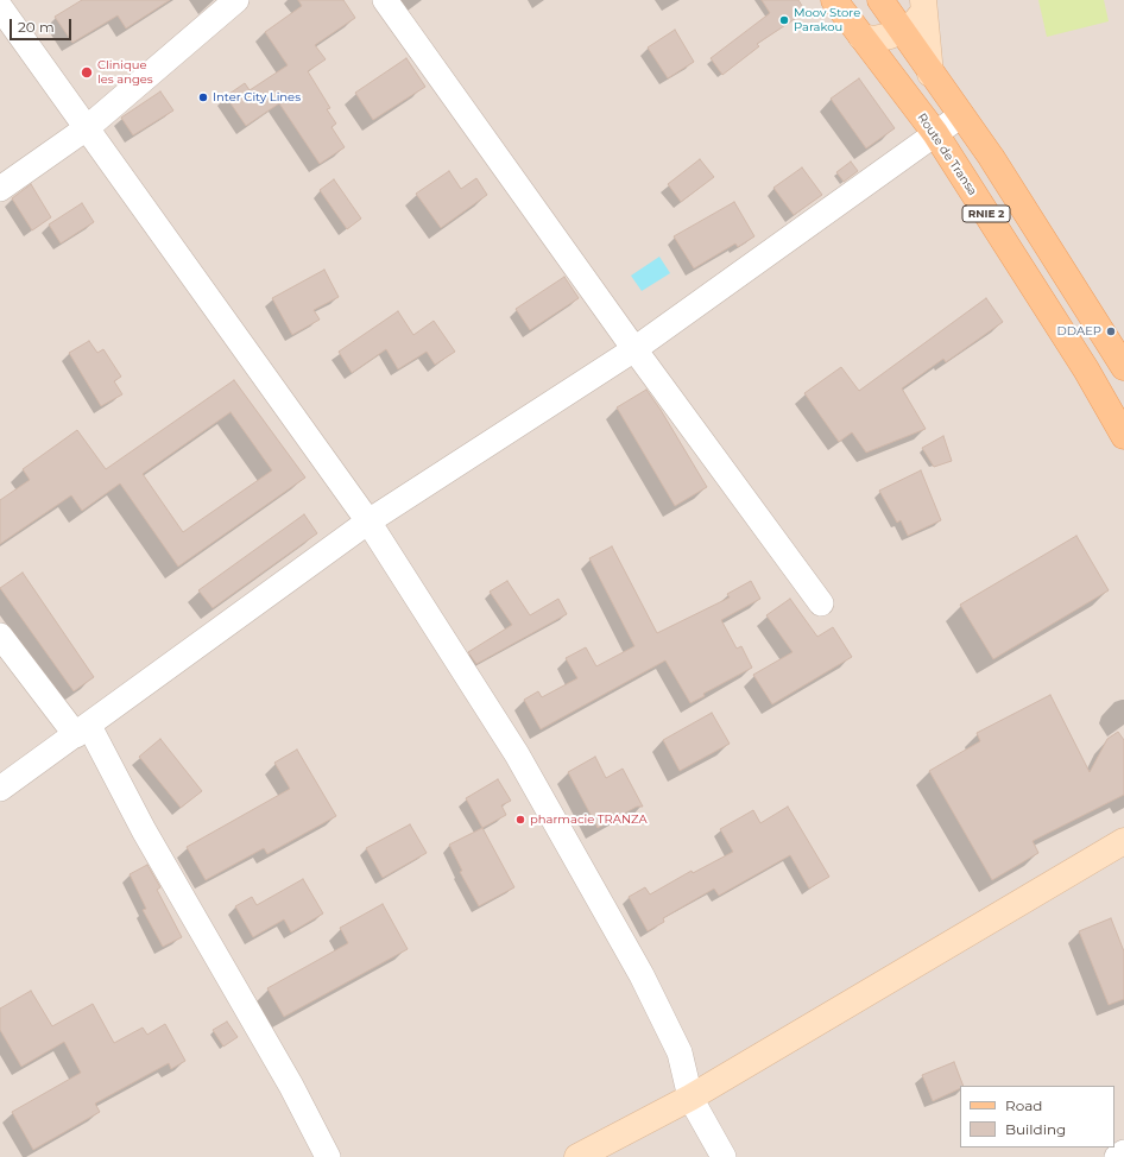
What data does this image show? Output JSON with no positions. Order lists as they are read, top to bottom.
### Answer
{
  "streets": {
    "main road": ["Route de Transa", "RNIE 2"]
  },
  "places": [
    "Moov Store Parakou",
    "Clinique les anges",
    "Inter City Lines",
    "DDAEP",
    "pharmacie TRANZA"
  ],
  "legend": ["Road", "Building"],
  "scale_bar": "20 m"
}
